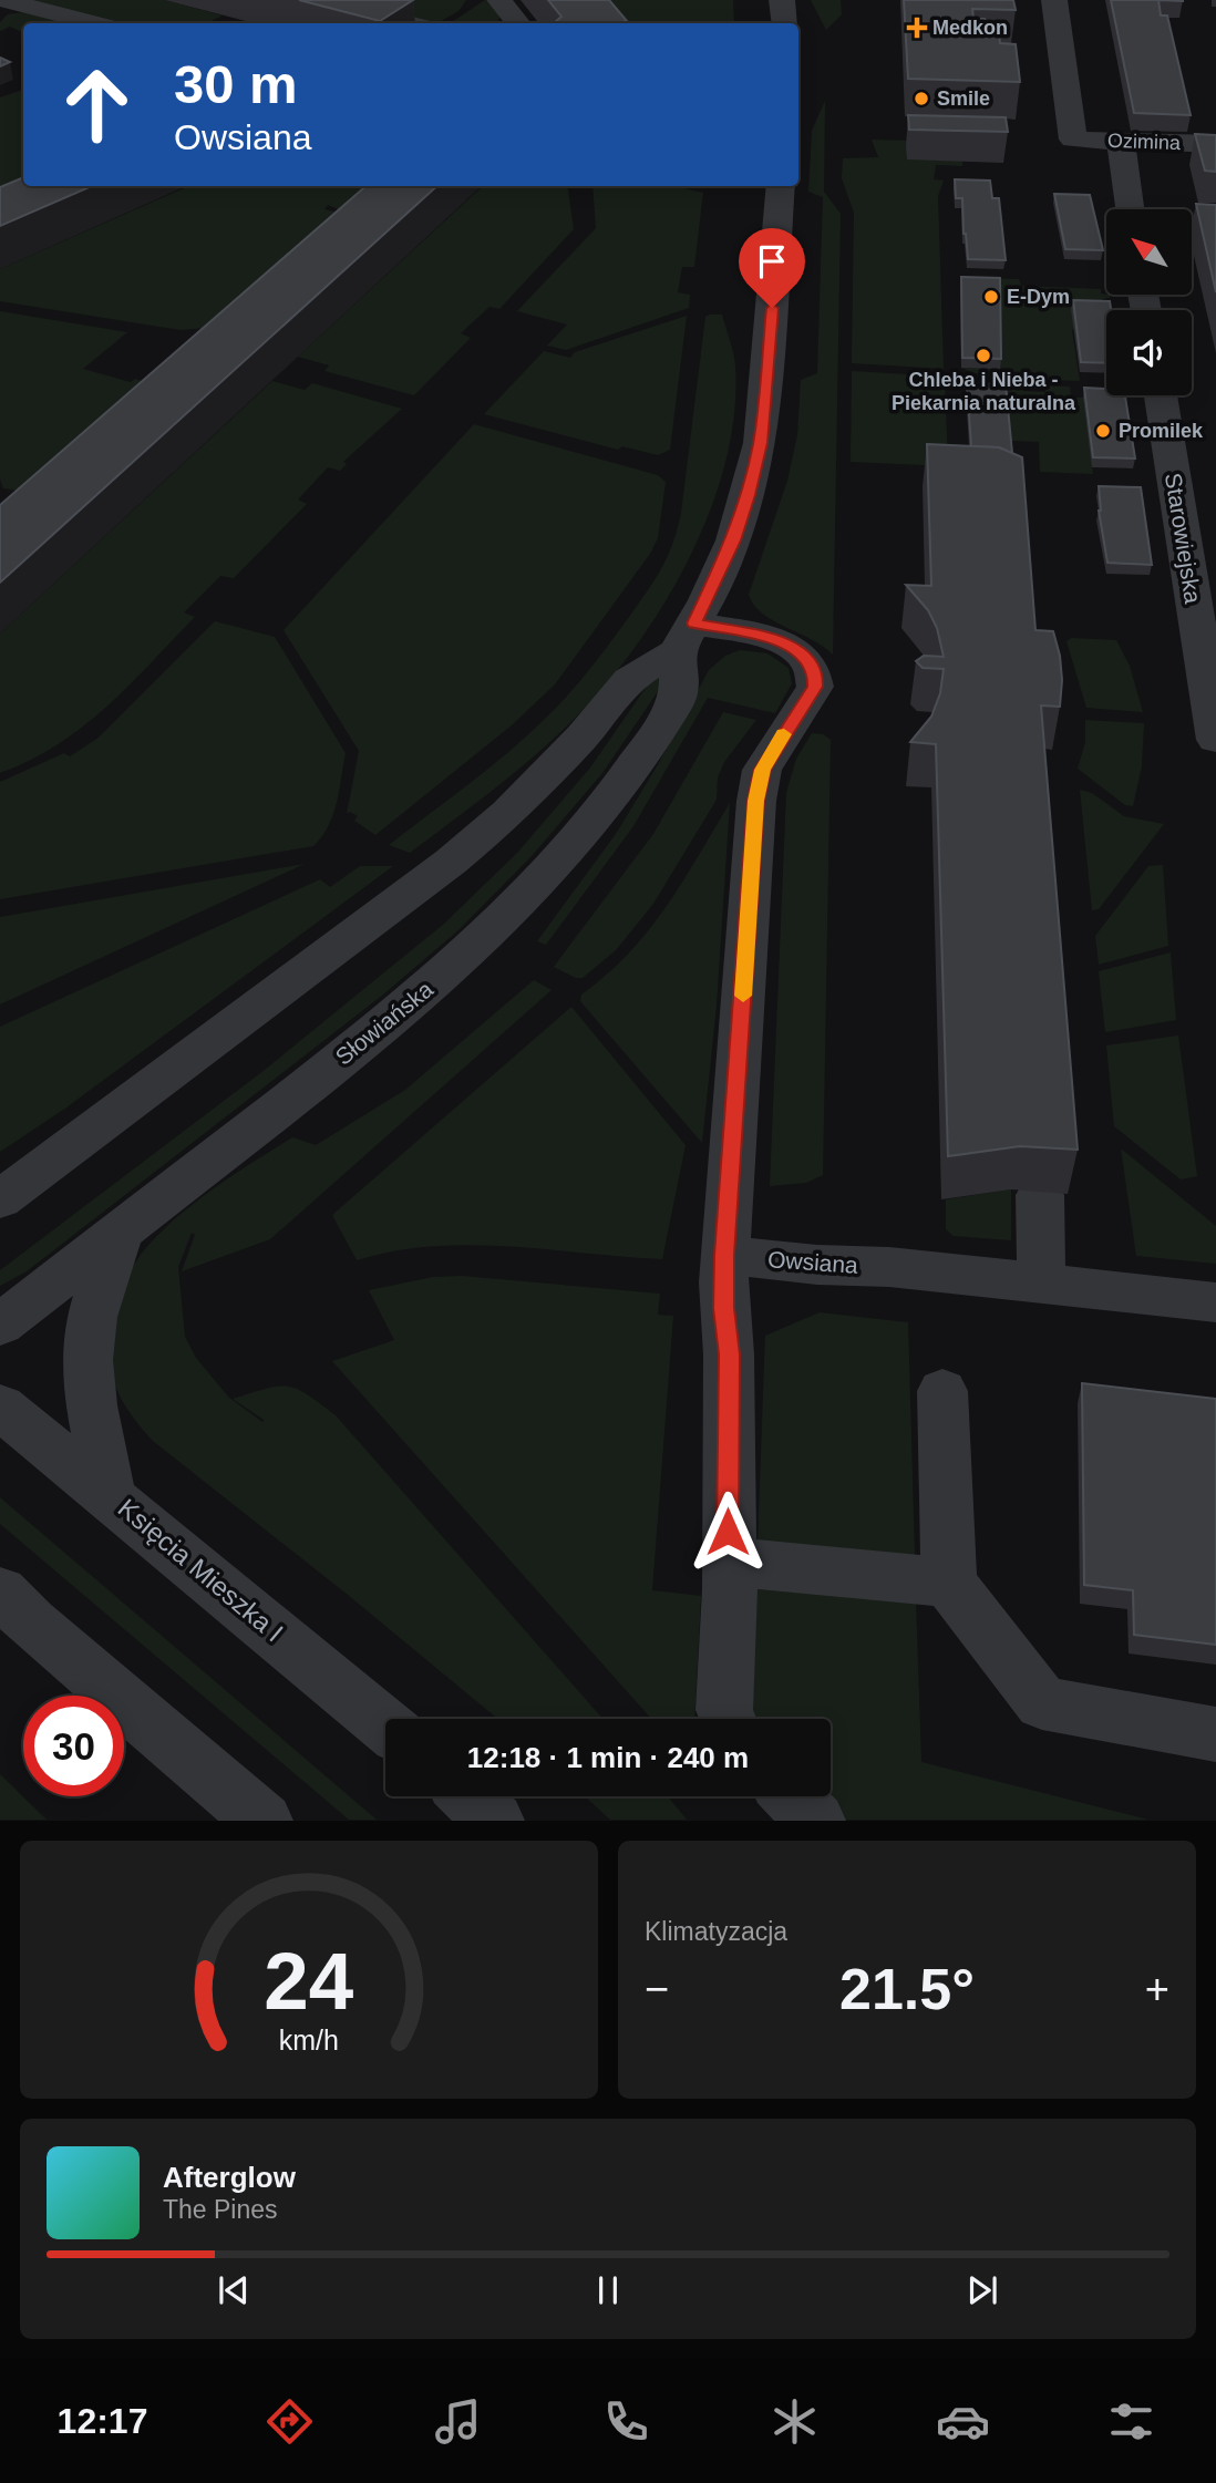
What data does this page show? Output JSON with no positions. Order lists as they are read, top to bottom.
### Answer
{
  "streets": {
    "street": [
      "Ozimina",
      "Starowiejska",
      "Słowiańska",
      "Owsiana",
      "Księcia Mieszka I"
    ]
  },
  "places": {
    "health": ["Medkon"],
    "other": [
      "Smile",
      "E-Dym",
      "Chleba i Nieba - Piekarnia naturalna",
      "Promilek"
    ]
  },
  "north": "top left",
  "page": {
    "turn": ["30 m", "Owsiana"],
    "limit": "30",
    "trip": "12:18 · 1 min · 240 m",
    "tile": "Klimatyzacja",
    "heat": ["−", "21.5°", "+"],
    "song": ["Afterglow", "The Pines"],
    "tabs": "12:17",
    "gauge": ["24", "km/h"]
  }
}
